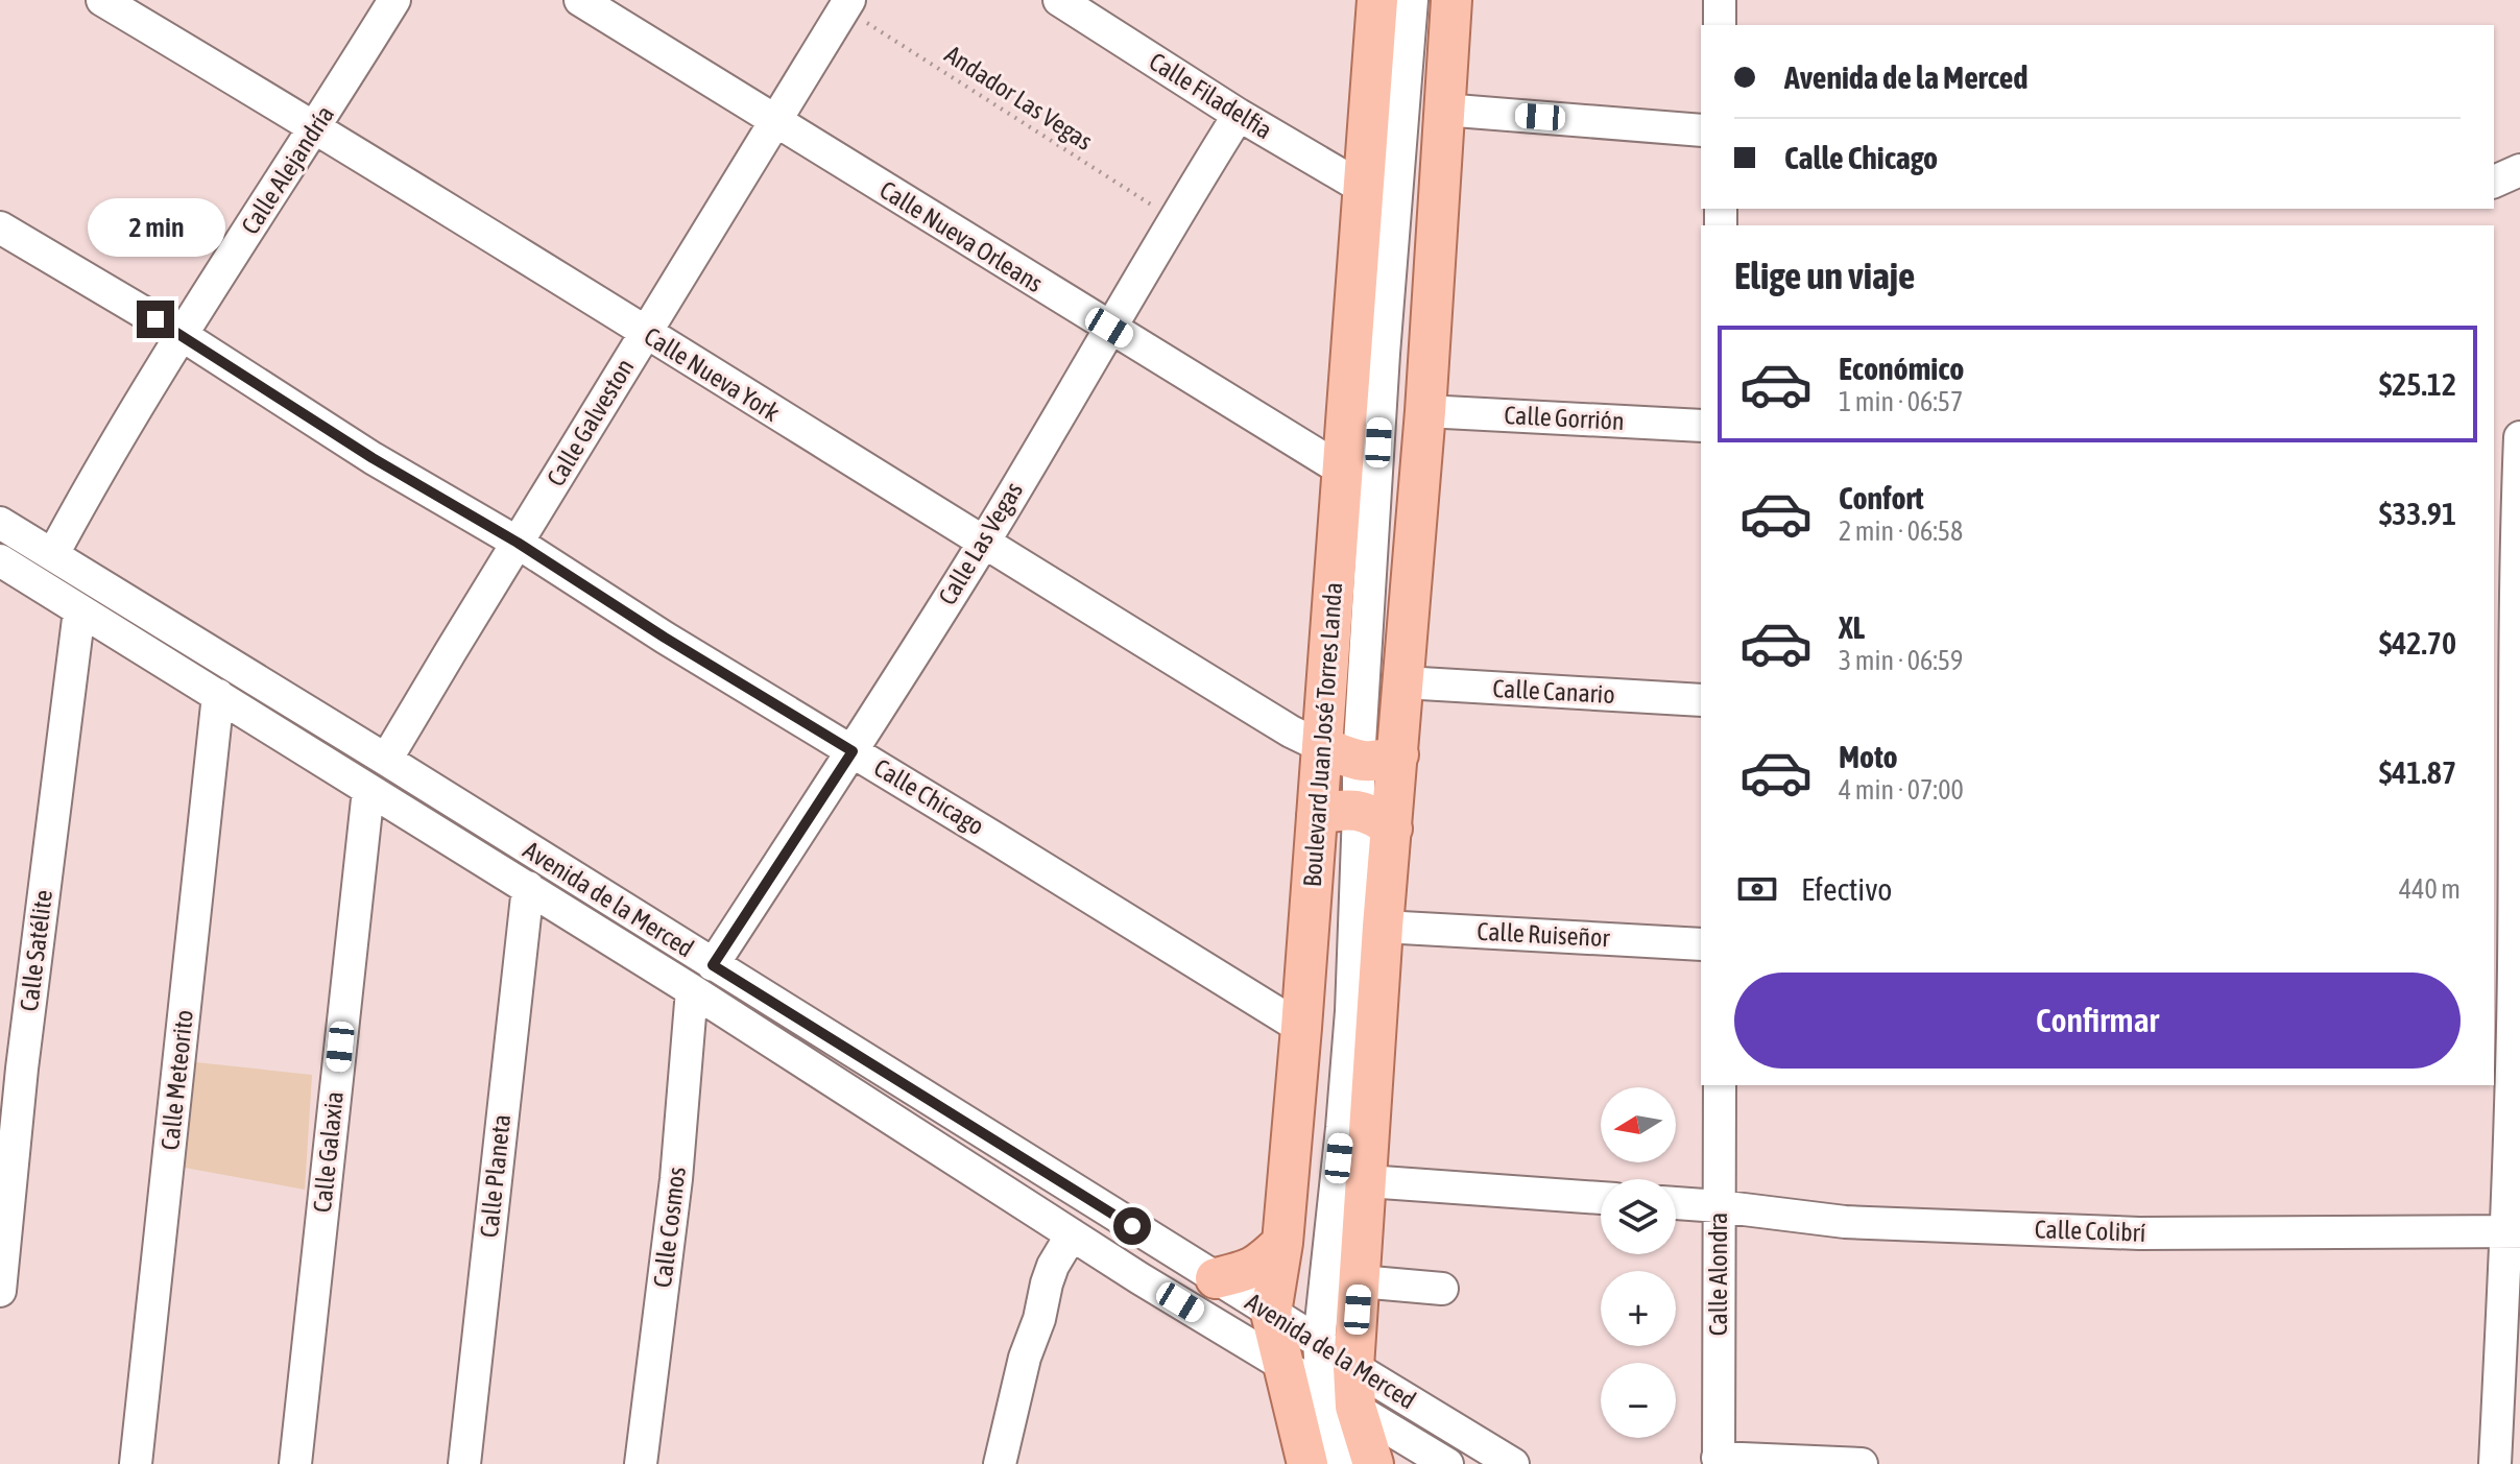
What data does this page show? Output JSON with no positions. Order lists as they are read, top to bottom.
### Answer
{
  "streets": {
    "main road": ["Boulevard Juan José Torres Landa"],
    "street": [
      "Calle Filadelfia",
      "Calle Alejandría",
      "Calle Nueva Orleans",
      "Calle Nueva York",
      "Calle Gorrión",
      "Calle Galveston",
      "Calle Las Vegas",
      "Calle Canario",
      "Calle Chicago",
      "Avenida de la Merced",
      "Calle Ruiseñor",
      "Calle Satélite",
      "Calle Meteorito",
      "Calle Galaxia",
      "Calle Planeta",
      "Calle Cosmos",
      "Calle Colibrí",
      "Calle Alondra"
    ],
    "path": ["Andador Las Vegas"]
  },
  "crossings": [
    ["Calle Filadelfia", "Calle Las Vegas"],
    ["Calle Filadelfia", "Boulevard Juan José Torres Landa"],
    ["Andador Las Vegas", "Calle Galveston"],
    ["Andador Las Vegas", "Calle Las Vegas"],
    ["Calle Alejandría", "Calle Nueva York"],
    ["Calle Alejandría", "Calle Chicago"],
    ["Calle Alejandría", "Avenida de la Merced"],
    ["Calle Nueva Orleans", "Calle Galveston"],
    ["Calle Nueva Orleans", "Calle Las Vegas"],
    ["Calle Nueva Orleans", "Boulevard Juan José Torres Landa"],
    ["Calle Nueva York", "Calle Galveston"],
    ["Calle Nueva York", "Calle Las Vegas"],
    ["Calle Nueva York", "Boulevard Juan José Torres Landa"],
    ["Calle Galveston", "Calle Chicago"],
    ["Calle Galveston", "Avenida de la Merced"],
    ["Calle Las Vegas", "Calle Chicago"],
    ["Calle Las Vegas", "Avenida de la Merced"],
    ["Boulevard Juan José Torres Landa", "Calle Chicago"],
    ["Boulevard Juan José Torres Landa", "Avenida de la Merced"],
    ["Avenida de la Merced", "Calle Satélite"],
    ["Avenida de la Merced", "Calle Meteorito"],
    ["Avenida de la Merced", "Calle Galaxia"],
    ["Avenida de la Merced", "Calle Planeta"],
    ["Avenida de la Merced", "Calle Cosmos"],
    ["Calle Colibrí", "Calle Alondra"]
  ],
  "north": "left",
  "page": {
    "banner": ["Avenida de la Merced", "Calle Chicago"],
    "bubble": "2 min",
    "heading": "Elige un viaje",
    "list": [
      {
        "name": "Económico",
        "note": "1 min · 06:57",
        "value": "$25.12"
      },
      {
        "name": "Confort",
        "note": "2 min · 06:58",
        "value": "$33.91"
      },
      {
        "name": "XL",
        "note": "3 min · 06:59",
        "value": "$42.70"
      },
      {
        "name": "Moto",
        "note": "4 min · 07:00",
        "value": "$41.87"
      }
    ],
    "pay": ["Efectivo", "440 m"],
    "buttons": "Confirmar",
    "map_buttons": ["+", "−"]
  }
}
